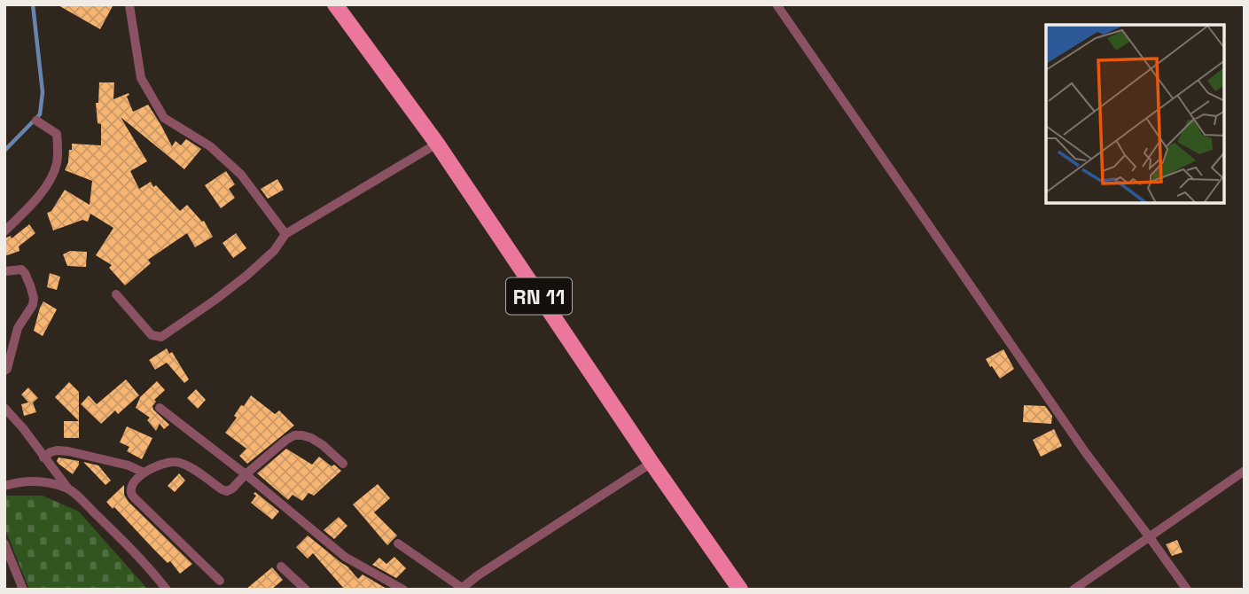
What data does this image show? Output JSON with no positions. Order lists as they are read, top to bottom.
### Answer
{
  "streets": {
    "main road": ["RN 11"]
  }
}
